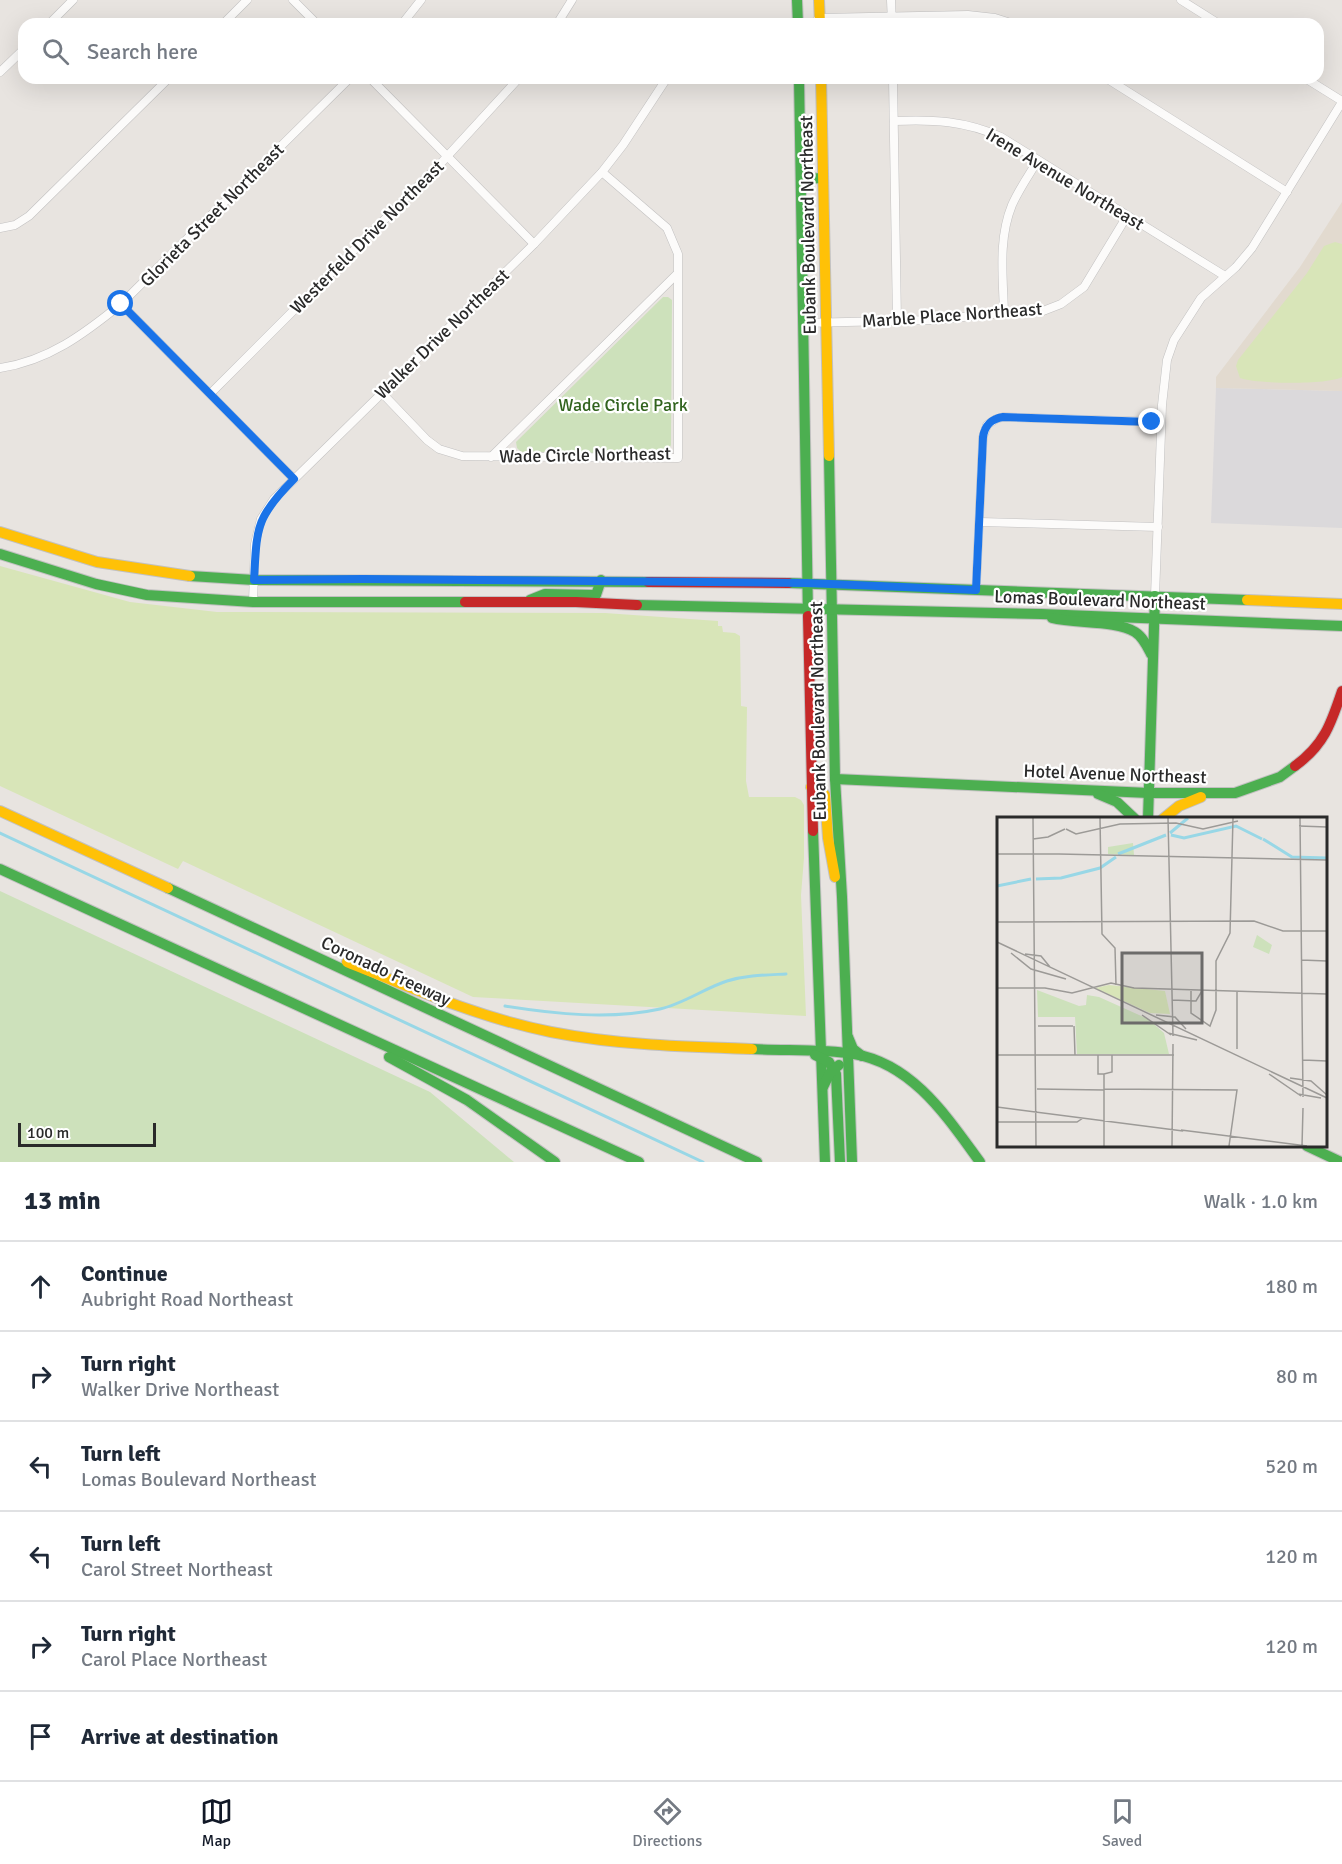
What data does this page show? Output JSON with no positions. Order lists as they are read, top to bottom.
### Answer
{
  "streets": {
    "main road": [
      "Eubank Boulevard Northeast",
      "Lomas Boulevard Northeast",
      "Hotel Avenue Northeast",
      "Coronado Freeway"
    ],
    "street": [
      "Irene Avenue Northeast",
      "Glorieta Street Northeast",
      "Westerfeld Drive Northeast",
      "Marble Place Northeast",
      "Walker Drive Northeast",
      "Wade Circle Northeast"
    ]
  },
  "crossings": [
    ["Irene Avenue Northeast", "Marble Place Northeast"],
    ["Eubank Boulevard Northeast", "Marble Place Northeast"],
    ["Eubank Boulevard Northeast", "Lomas Boulevard Northeast"],
    ["Eubank Boulevard Northeast", "Hotel Avenue Northeast"],
    ["Walker Drive Northeast", "Wade Circle Northeast"],
    ["Walker Drive Northeast", "Lomas Boulevard Northeast"]
  ],
  "parks": ["Wade Circle Park"],
  "scale_bar": "100 m",
  "page": {
    "search": "Search here",
    "scale": "100 m",
    "heading": ["13 min", "Walk · 1.0 km"],
    "list": [
      ["Continue", "Aubright Road Northeast", "180 m"],
      ["Turn right", "Walker Drive Northeast", "80 m"],
      ["Turn left", "Lomas Boulevard Northeast", "520 m"],
      ["Turn left", "Carol Street Northeast", "120 m"],
      ["Turn right", "Carol Place Northeast", "120 m"],
      "Arrive at destination"
    ],
    "nav": ["Map", "Directions", "Saved"]
  }
}
